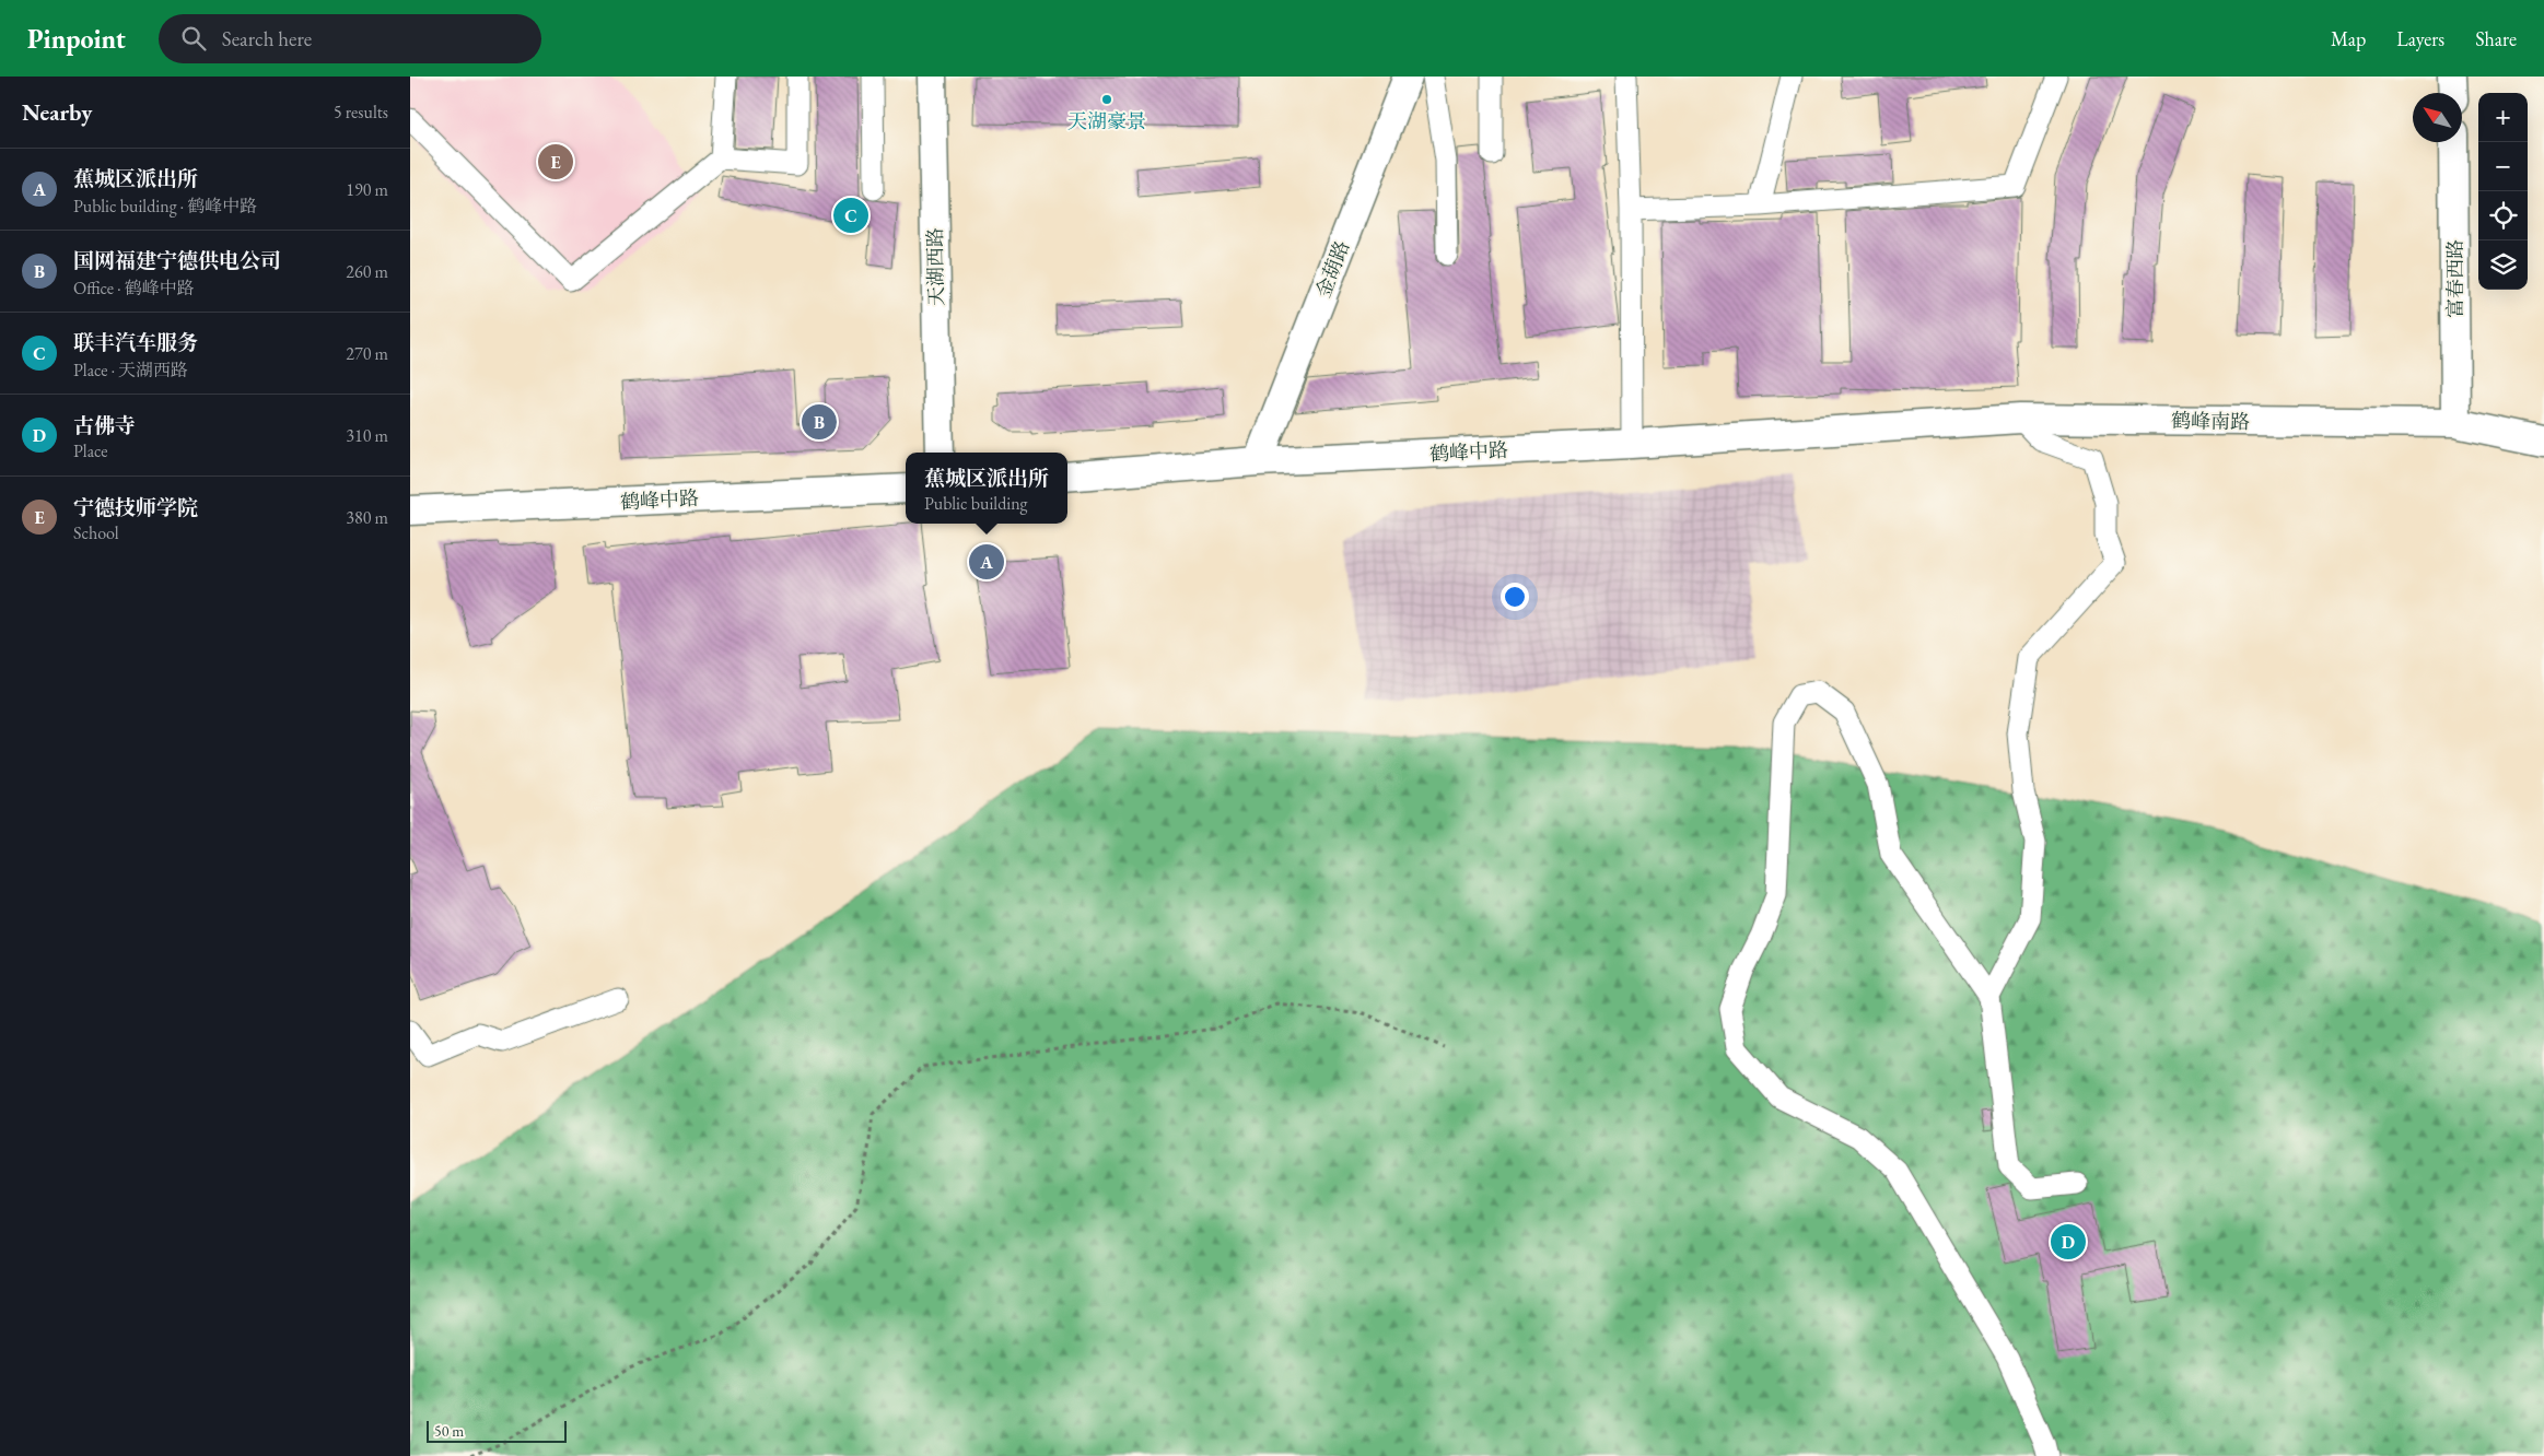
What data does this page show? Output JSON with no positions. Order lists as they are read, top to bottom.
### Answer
{
  "streets": {
    "street": [
      "天湖西路",
      "金葫路",
      "富春西路",
      "鹤峰南路",
      "鹤峰中路"
    ]
  },
  "crossings": [
    ["金葫路", "鹤峰中路"],
    ["富春西路", "鹤峰南路"],
    ["鹤峰南路", "鹤峰中路"]
  ],
  "places": ["天湖豪景"],
  "scale_bar": "50 m",
  "north": "top left",
  "page": {
    "header": "Pinpoint",
    "search": "Search here",
    "nav": ["Map", "Layers", "Share"],
    "heading": ["Nearby", "5 results"],
    "map_buttons": ["+", "−"],
    "pins": [
      "E",
      "C",
      "B",
      "A",
      "D"
    ],
    "list": [
      {
        "mark": "A",
        "name": "蕉城区派出所",
        "note": "Public building · 鹤峰中路",
        "value": "190 m"
      },
      {
        "mark": "B",
        "name": "国网福建宁德供电公司",
        "note": "Office · 鹤峰中路",
        "value": "260 m"
      },
      {
        "mark": "C",
        "name": "联丰汽车服务",
        "note": "Place · 天湖西路",
        "value": "270 m"
      },
      {
        "mark": "D",
        "name": "古佛寺",
        "note": "Place",
        "value": "310 m"
      },
      {
        "mark": "E",
        "name": "宁德技师学院",
        "note": "School",
        "value": "380 m"
      }
    ],
    "popup": ["蕉城区派出所", "Public building"],
    "scale": "50 m"
  }
}
